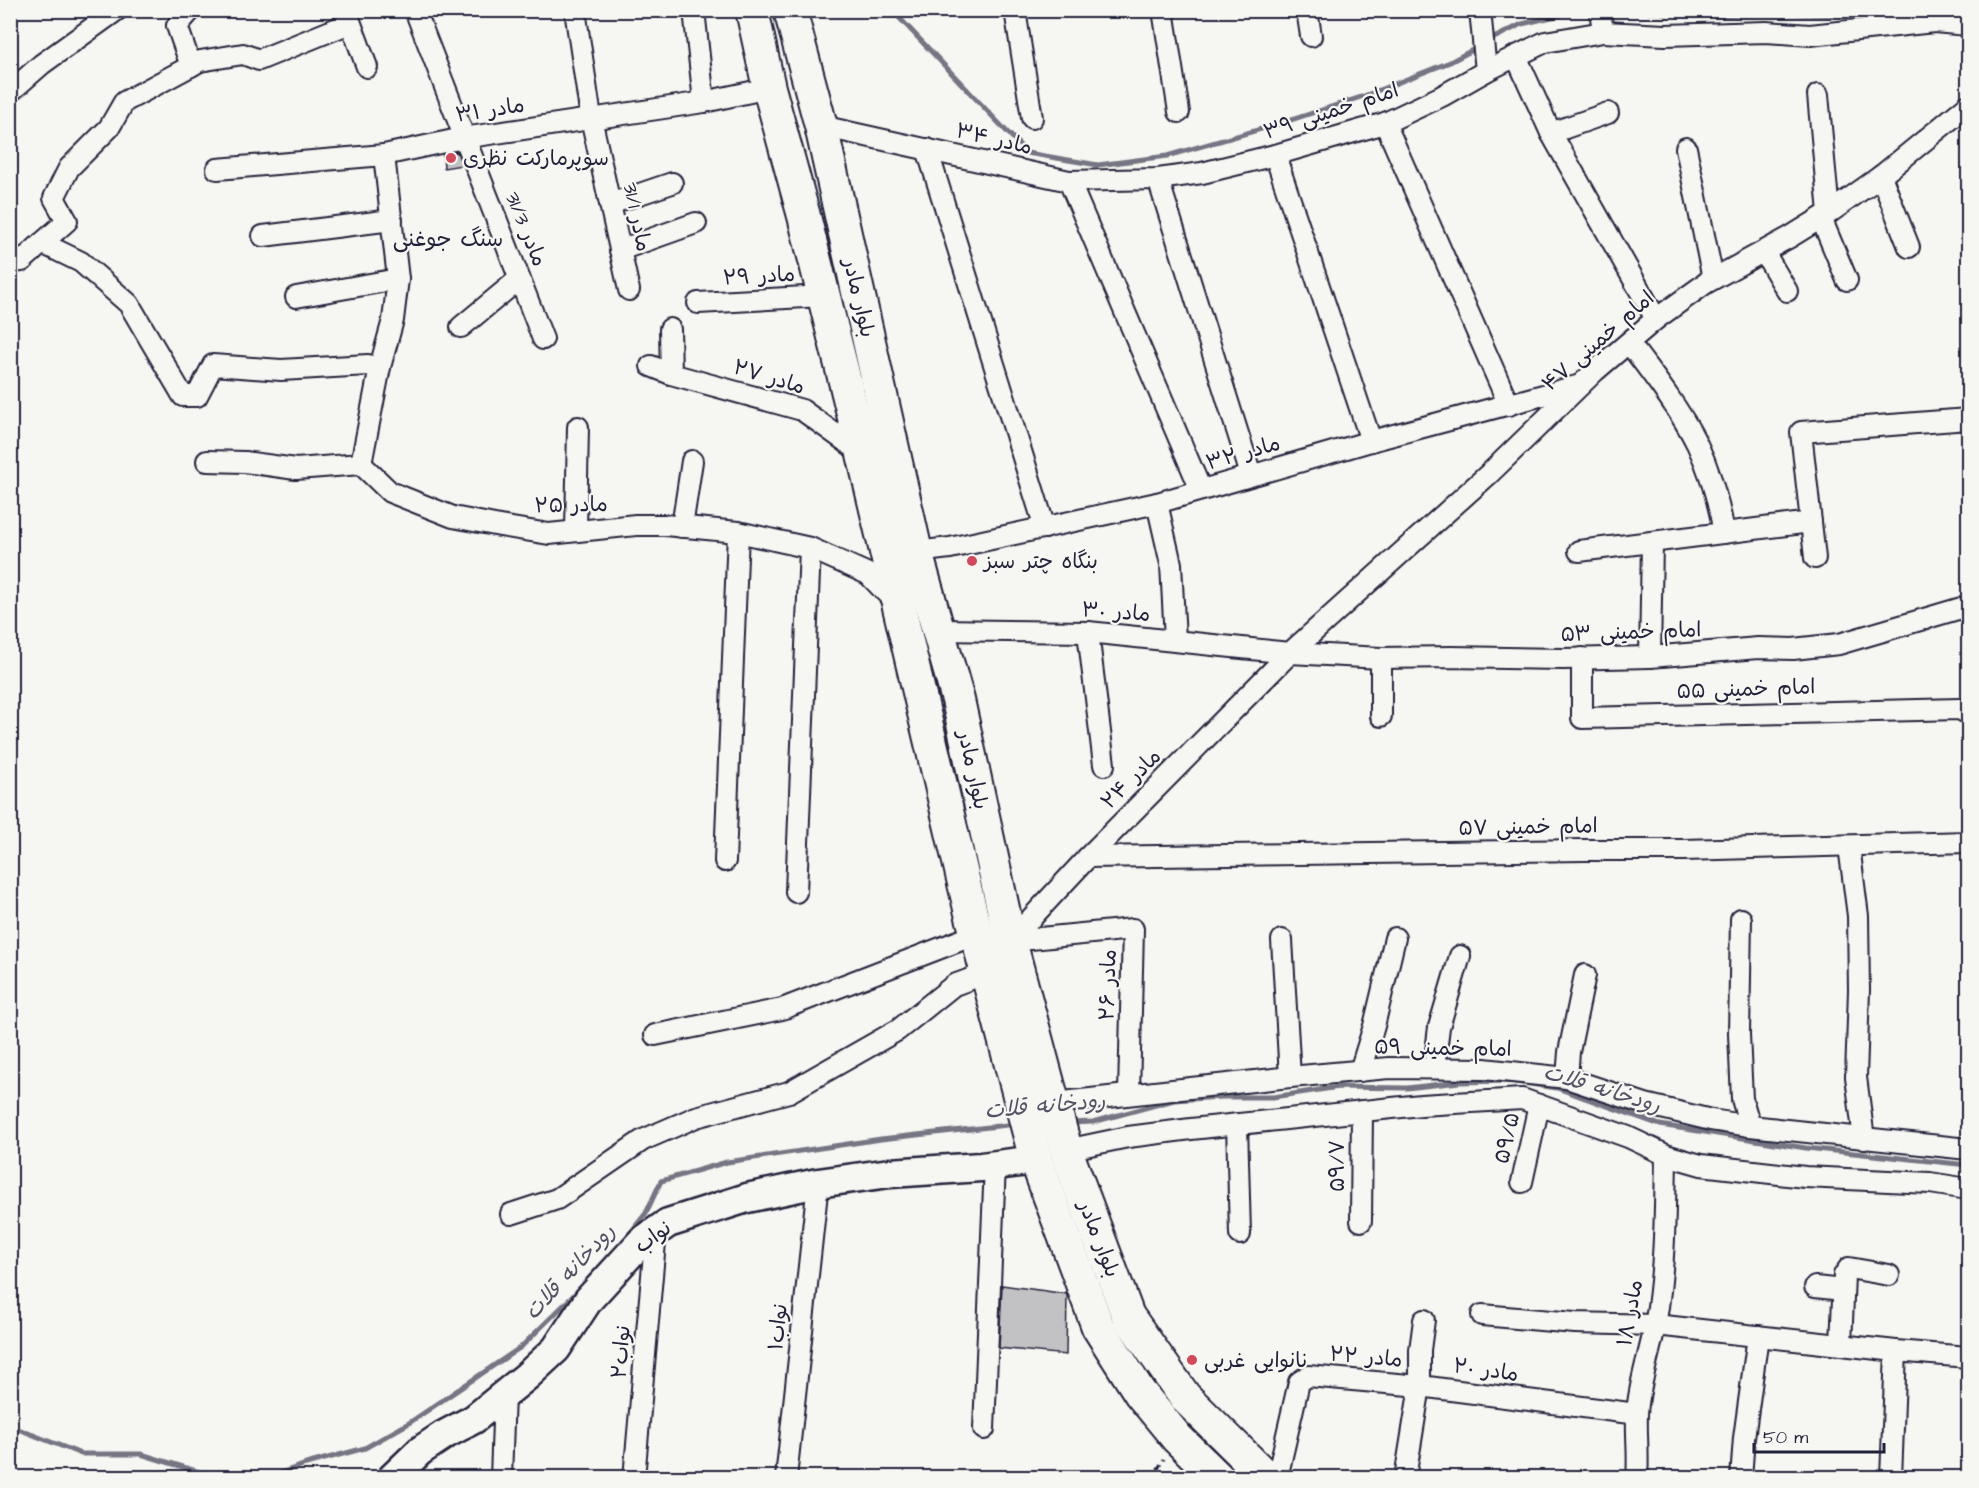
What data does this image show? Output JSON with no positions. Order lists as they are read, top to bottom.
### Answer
{
  "streets": {
    "main road": ["بلوار مادر"],
    "street": [
      "مادر ۳۱",
      "امام خمینی ۳۹",
      "مادر ۳۴",
      "مادر 31/1",
      "مادر 31/3",
      "مادر ۲۹",
      "امام خمینی ۴۷",
      "مادر ۲۷",
      "مادر ۳۲",
      "مادر ۲۵",
      "مادر ۳۰",
      "امام خمینی ۵۳",
      "امام خمینی ۵۵",
      "مادر ۲۴",
      "امام خمینی ۵۷",
      "مادر ۲۶",
      "امام خمینی ۵۹",
      "۵۹/۵",
      "۵۹/۷",
      "نواب",
      "مادر ۱۸",
      "نواب۱",
      "نواب۲",
      "مادر ۲۲",
      "مادر ۲۰"
    ]
  },
  "crossings": [
    ["مادر ۳۱", "مادر 31/1"],
    ["مادر ۳۱", "مادر 31/3"],
    ["مادر ۳۱", "بلوار مادر"],
    ["امام خمینی ۳۹", "مادر ۳۴"],
    ["مادر ۳۴", "بلوار مادر"],
    ["مادر ۲۹", "بلوار مادر"],
    ["بلوار مادر", "مادر ۲۷"],
    ["بلوار مادر", "مادر ۳۲"],
    ["بلوار مادر", "مادر ۲۵"],
    ["بلوار مادر", "مادر ۳۰"],
    ["بلوار مادر", "مادر ۲۴"],
    ["بلوار مادر", "مادر ۲۶"],
    ["بلوار مادر", "امام خمینی ۵۹"],
    ["بلوار مادر", "نواب"],
    ["امام خمینی ۴۷", "مادر ۳۲"],
    ["امام خمینی ۴۷", "مادر ۳۰"],
    ["امام خمینی ۴۷", "امام خمینی ۵۳"],
    ["امام خمینی ۴۷", "مادر ۲۴"],
    ["مادر ۳۰", "امام خمینی ۵۳"],
    ["مادر ۳۰", "مادر ۲۴"],
    ["امام خمینی ۵۳", "امام خمینی ۵۵"],
    ["امام خمینی ۵۳", "مادر ۲۴"],
    ["مادر ۲۴", "امام خمینی ۵۷"],
    ["مادر ۲۴", "مادر ۲۶"],
    ["مادر ۲۶", "امام خمینی ۵۹"],
    ["نواب", "نواب۱"],
    ["نواب", "نواب۲"],
    ["مادر ۱۸", "مادر ۲۰"],
    ["مادر ۲۲", "مادر ۲۰"]
  ],
  "districts": ["سنگ جوغنی"],
  "water": ["رودخانه قلات"],
  "places": ["سوپرمارکت نظری", "بنگاه چتر سبز", "نانوایی غربی"],
  "scale_bar": "50 m"
}
